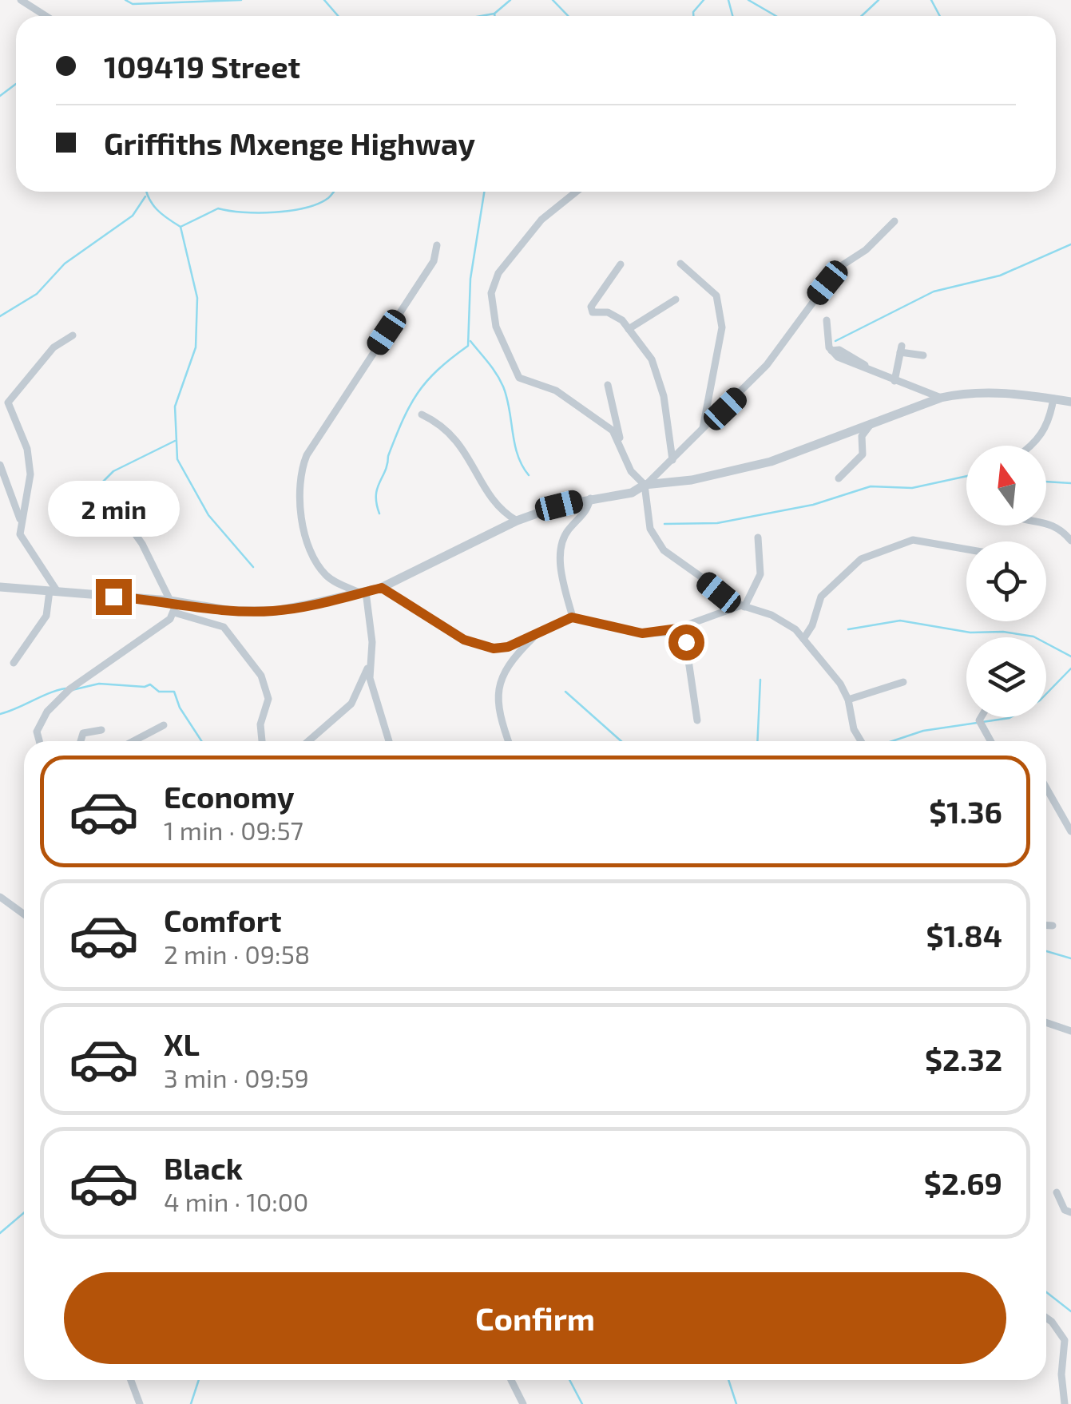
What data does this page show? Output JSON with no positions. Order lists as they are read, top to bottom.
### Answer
{
  "north": "top",
  "page": {
    "banner": ["109419 Street", "Griffiths Mxenge Highway"],
    "bubble": "2 min",
    "list": [
      {
        "name": "Economy",
        "note": "1 min · 09:57",
        "value": "$1.36"
      },
      {
        "name": "Comfort",
        "note": "2 min · 09:58",
        "value": "$1.84"
      },
      {
        "name": "XL",
        "note": "3 min · 09:59",
        "value": "$2.32"
      },
      {
        "name": "Black",
        "note": "4 min · 10:00",
        "value": "$2.69"
      }
    ],
    "buttons": "Confirm"
  }
}
